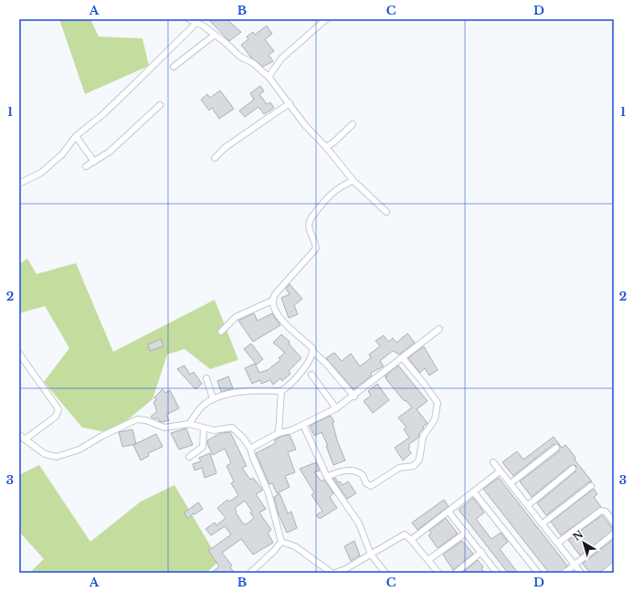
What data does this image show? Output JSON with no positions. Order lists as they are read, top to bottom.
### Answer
{
  "north": "top left",
  "grid": {
    "columns": [
      "A",
      "B",
      "C",
      "D"
    ],
    "rows": ["1", "2", "3"]
  }
}
